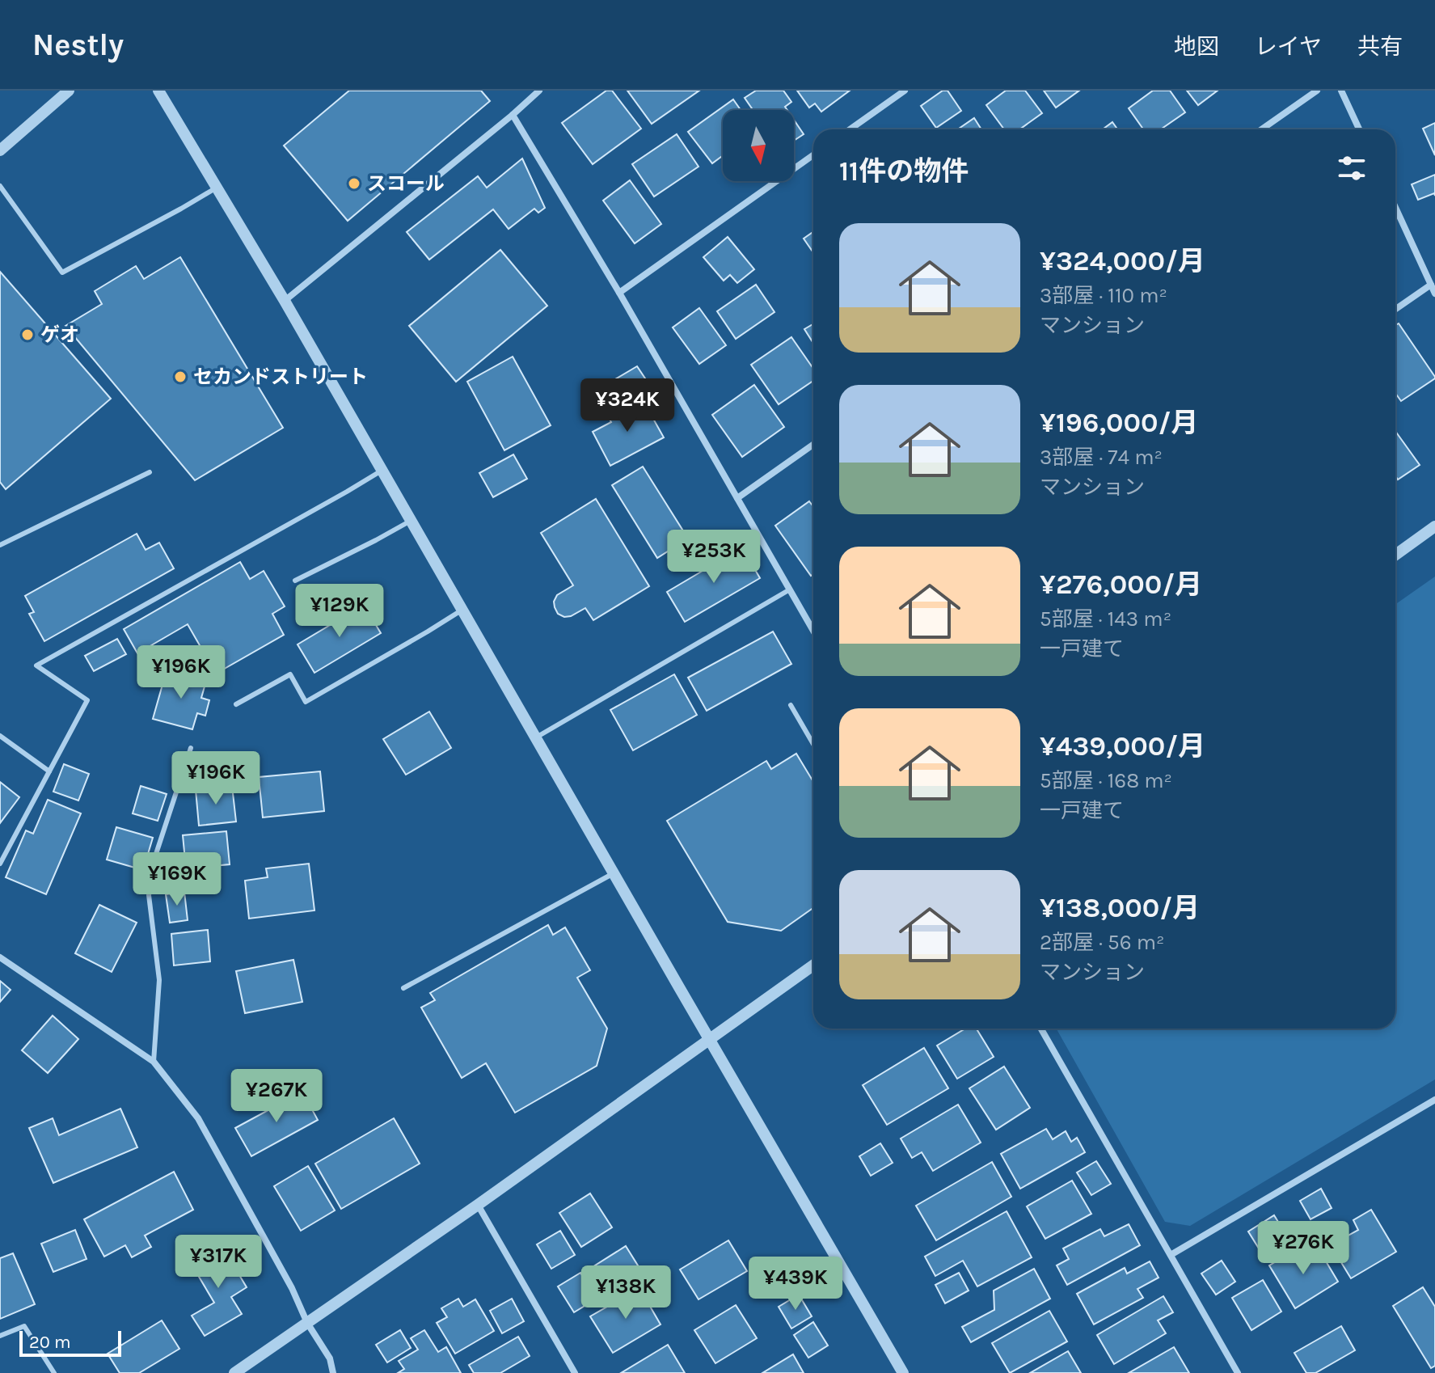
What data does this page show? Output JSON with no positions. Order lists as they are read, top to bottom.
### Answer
{
  "places": ["スコール", "ゲオ", "セカンドストリート"],
  "scale_bar": "20 m",
  "north": "bottom",
  "page": {
    "header": "Nestly",
    "nav": ["地図", "レイヤ", "共有"],
    "heading": "11件の物件",
    "list": [
      {
        "name": "¥324,000/月",
        "note": "3部屋 · 110 m² · マンション"
      },
      {
        "name": "¥196,000/月",
        "note": "3部屋 · 74 m² · マンション"
      },
      {
        "name": "¥276,000/月",
        "note": "5部屋 · 143 m² · 一戸建て"
      },
      {
        "name": "¥439,000/月",
        "note": "5部屋 · 168 m² · 一戸建て"
      },
      {
        "name": "¥138,000/月",
        "note": "2部屋 · 56 m² · マンション"
      }
    ],
    "price": [
      "¥324K",
      "¥253K",
      "¥129K",
      "¥196K",
      "¥196K",
      "¥169K",
      "¥267K",
      "¥276K",
      "¥317K",
      "¥439K",
      "¥138K"
    ],
    "scale": "20 m"
  }
}
